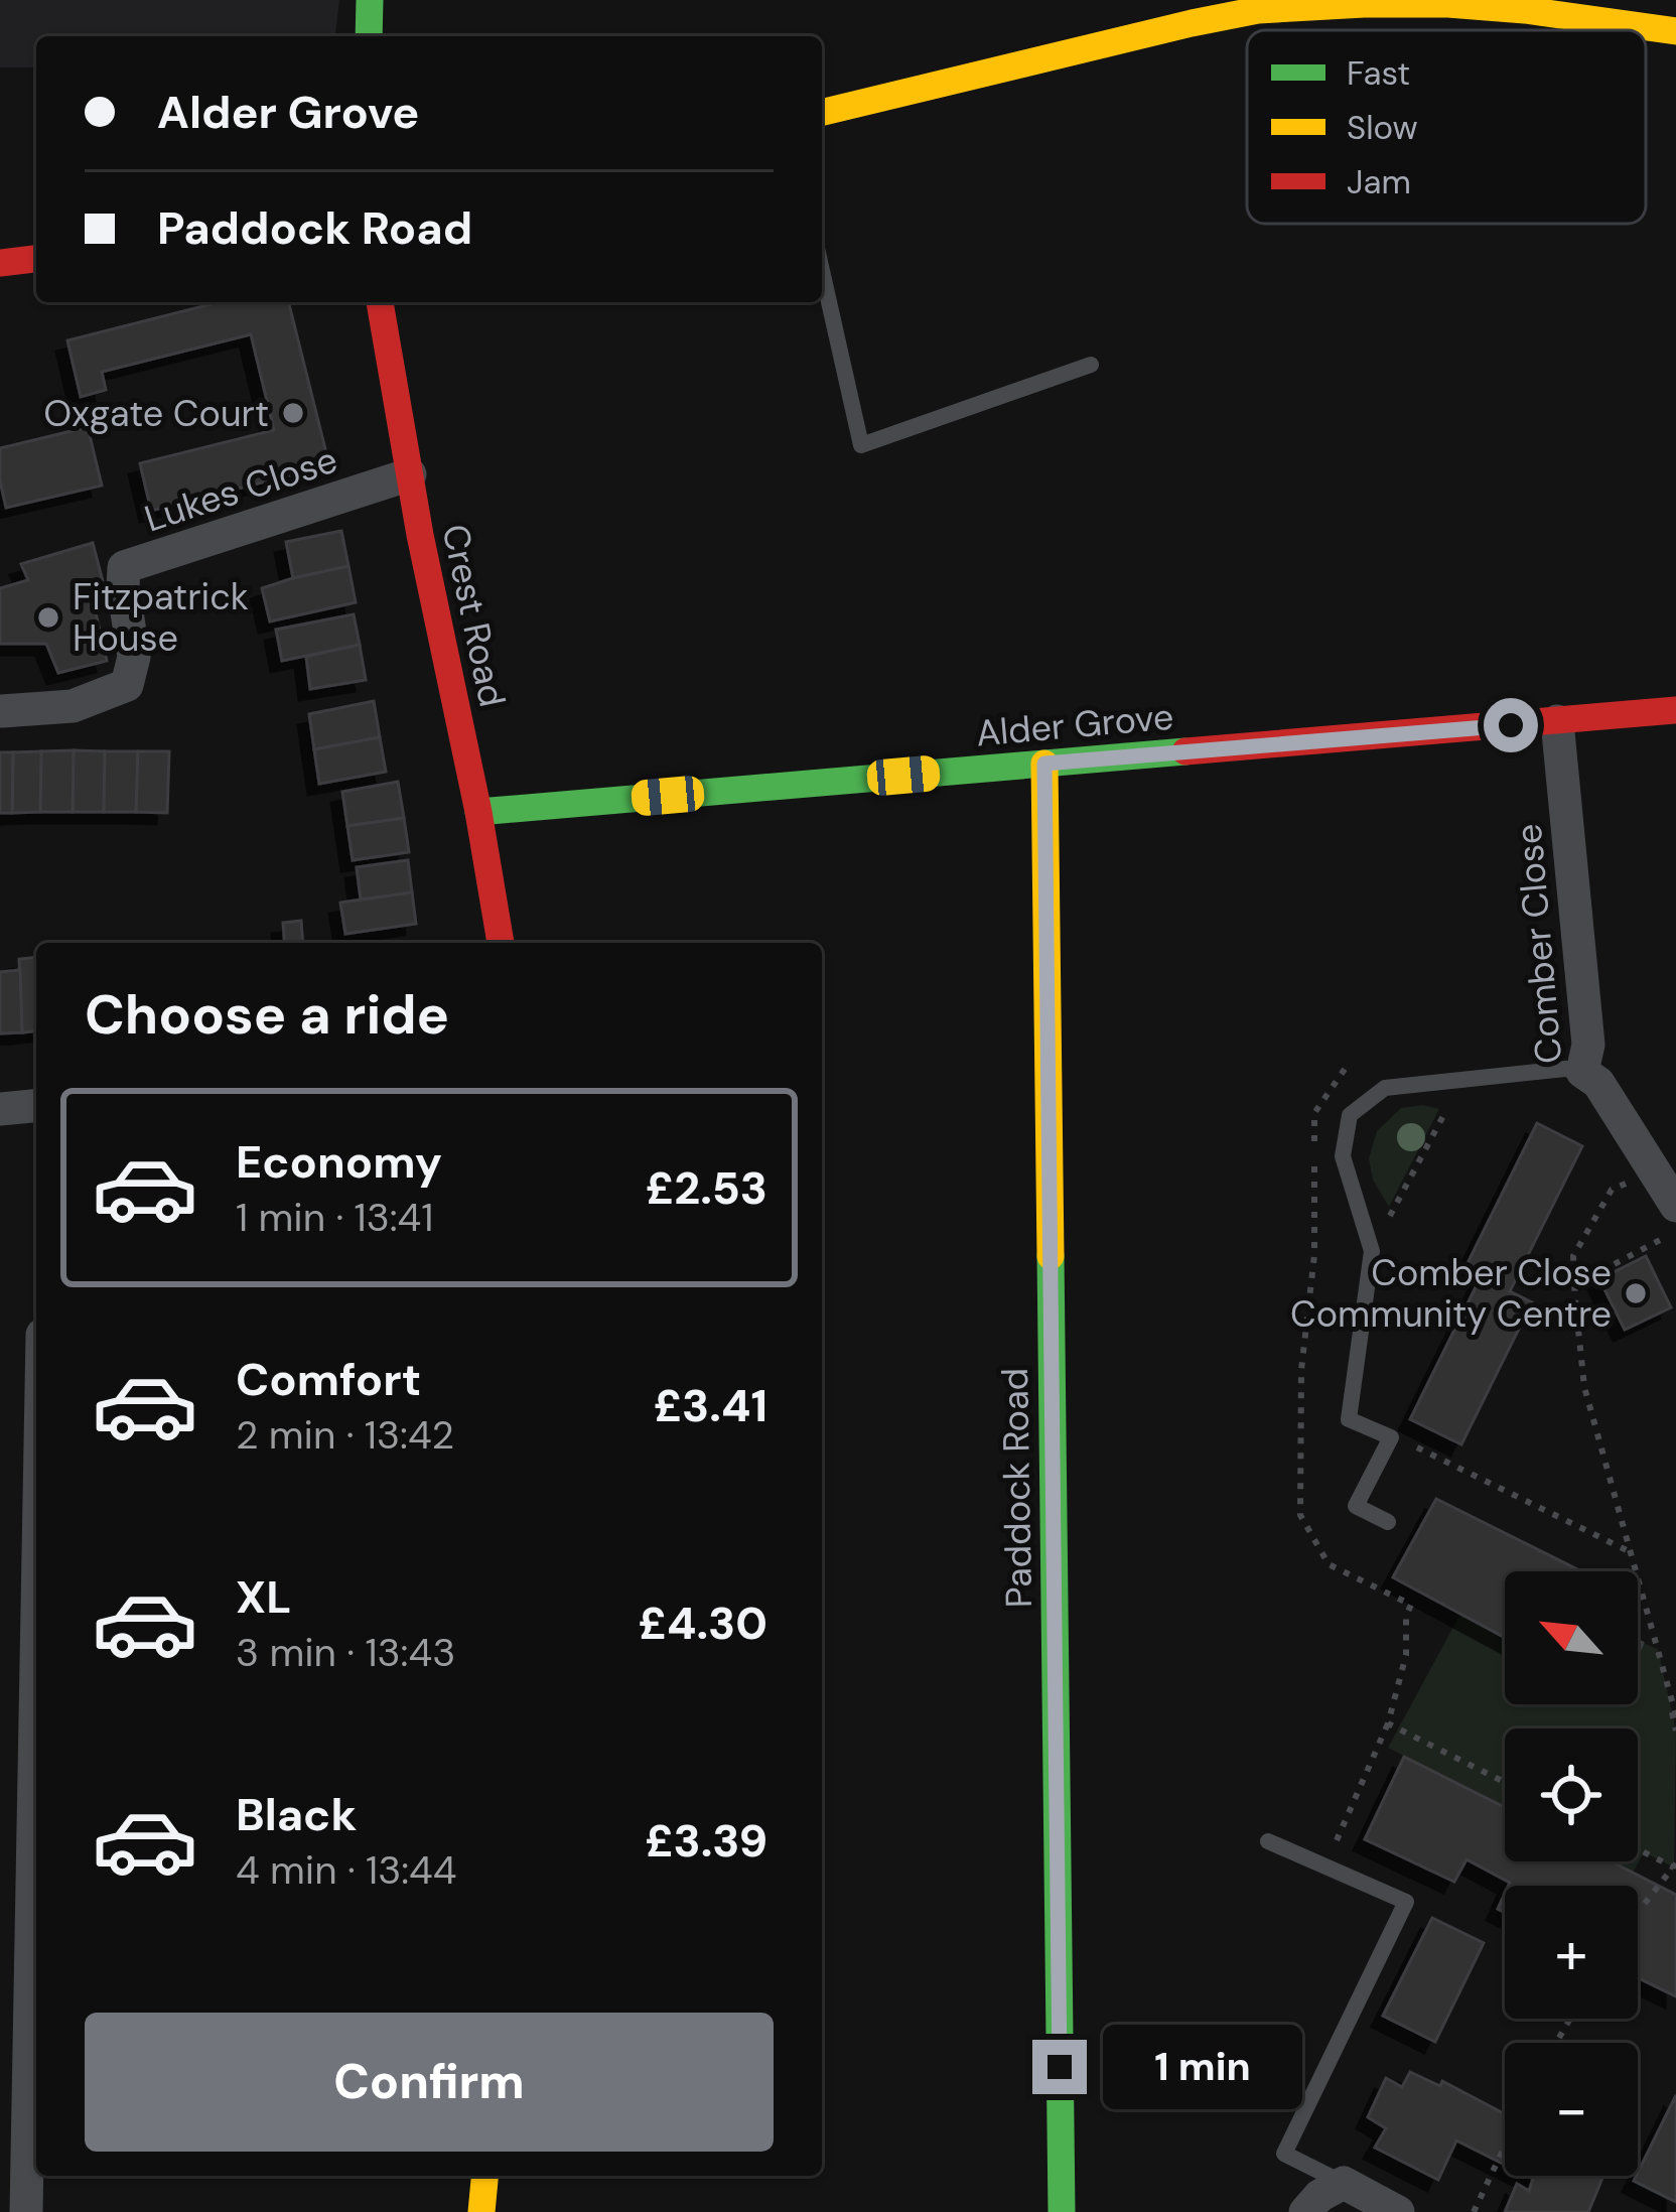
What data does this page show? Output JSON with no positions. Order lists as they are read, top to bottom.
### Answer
{
  "streets": {
    "street": [
      "Lukes Close",
      "Crest Road",
      "Alder Grove",
      "Comber Close",
      "Paddock Road"
    ]
  },
  "crossings": [
    ["Lukes Close", "Crest Road"],
    ["Crest Road", "Alder Grove"],
    ["Alder Grove", "Comber Close"],
    ["Alder Grove", "Paddock Road"]
  ],
  "places": ["Oxgate Court", "Fitzpatrick House", "Comber Close Community Centre"],
  "legend": ["Fast", "Slow", "Jam"],
  "north": "top left",
  "page": {
    "banner": ["Alder Grove", "Paddock Road"],
    "heading": "Choose a ride",
    "list": [
      {
        "name": "Economy",
        "note": "1 min · 13:41",
        "value": "£2.53"
      },
      {
        "name": "Comfort",
        "note": "2 min · 13:42",
        "value": "£3.41"
      },
      {
        "name": "XL",
        "note": "3 min · 13:43",
        "value": "£4.30"
      },
      {
        "name": "Black",
        "note": "4 min · 13:44",
        "value": "£3.39"
      }
    ],
    "map_buttons": ["+", "−"],
    "buttons": "Confirm",
    "bubble": "1 min"
  }
}
